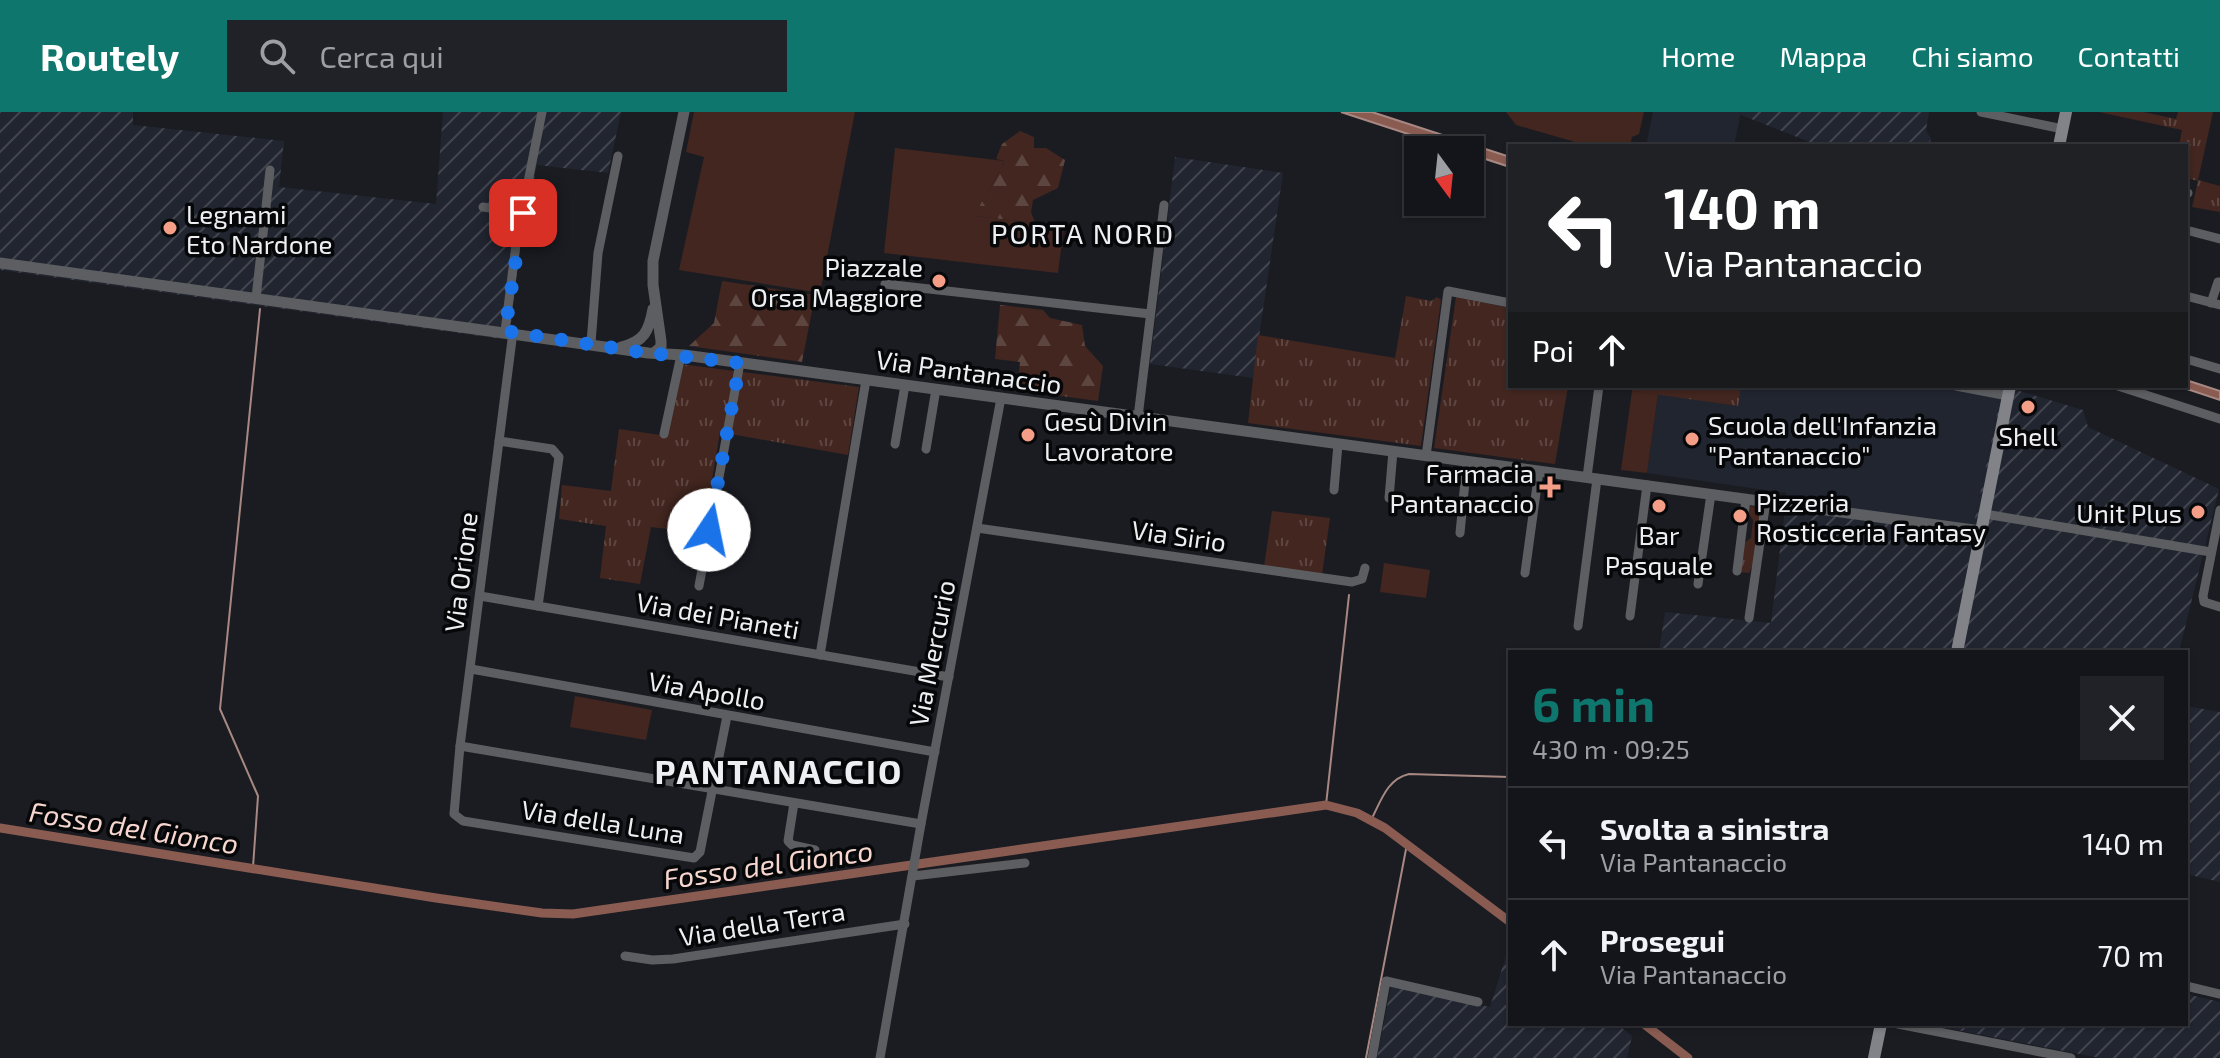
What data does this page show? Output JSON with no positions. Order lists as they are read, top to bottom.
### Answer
{
  "streets": {
    "street": [
      "Via Pantanaccio",
      "Via Sirio",
      "Via Orione",
      "Via dei Pianeti",
      "Via Mercurio",
      "Via Apollo",
      "Via della Luna",
      "Via della Terra"
    ]
  },
  "crossings": [
    ["Via Pantanaccio", "Via Orione"],
    ["Via Pantanaccio", "Via Mercurio"],
    ["Via Sirio", "Via Mercurio"],
    ["Via Orione", "Via dei Pianeti"],
    ["Via Orione", "Via Apollo"],
    ["Via Orione", "Via della Luna"],
    ["Via dei Pianeti", "Via Mercurio"],
    ["Via Mercurio", "Via Apollo"],
    ["Via Mercurio", "Via della Terra"],
    ["Via Apollo", "Via della Luna"]
  ],
  "districts": ["PORTA NORD", "PANTANACCIO"],
  "water": ["Fosso del Gionco"],
  "places": {
    "other": [
      "Legnami Eto Nardone",
      "Piazzale Orsa Maggiore",
      "Shell",
      "Gesù Divin Lavoratore",
      "Scuola dell'Infanzia \"Pantanaccio\"",
      "Bar Pasquale",
      "Unit Plus",
      "Pizzeria Rosticceria Fantasy"
    ],
    "health": ["Farmacia Pantanaccio"]
  },
  "north": "bottom",
  "page": {
    "header": "Routely",
    "search": "Cerca qui",
    "nav": [
      "Home",
      "Mappa",
      "Chi siamo",
      "Contatti"
    ],
    "turn": ["140 m", "Via Pantanaccio"],
    "then": "Poi",
    "heading": ["6 min", "430 m · 09:25"],
    "list": [
      {
        "name": "Svolta a sinistra",
        "note": "Via Pantanaccio",
        "value": "140 m"
      },
      {
        "name": "Prosegui",
        "note": "Via Pantanaccio",
        "value": "70 m"
      }
    ]
  }
}
